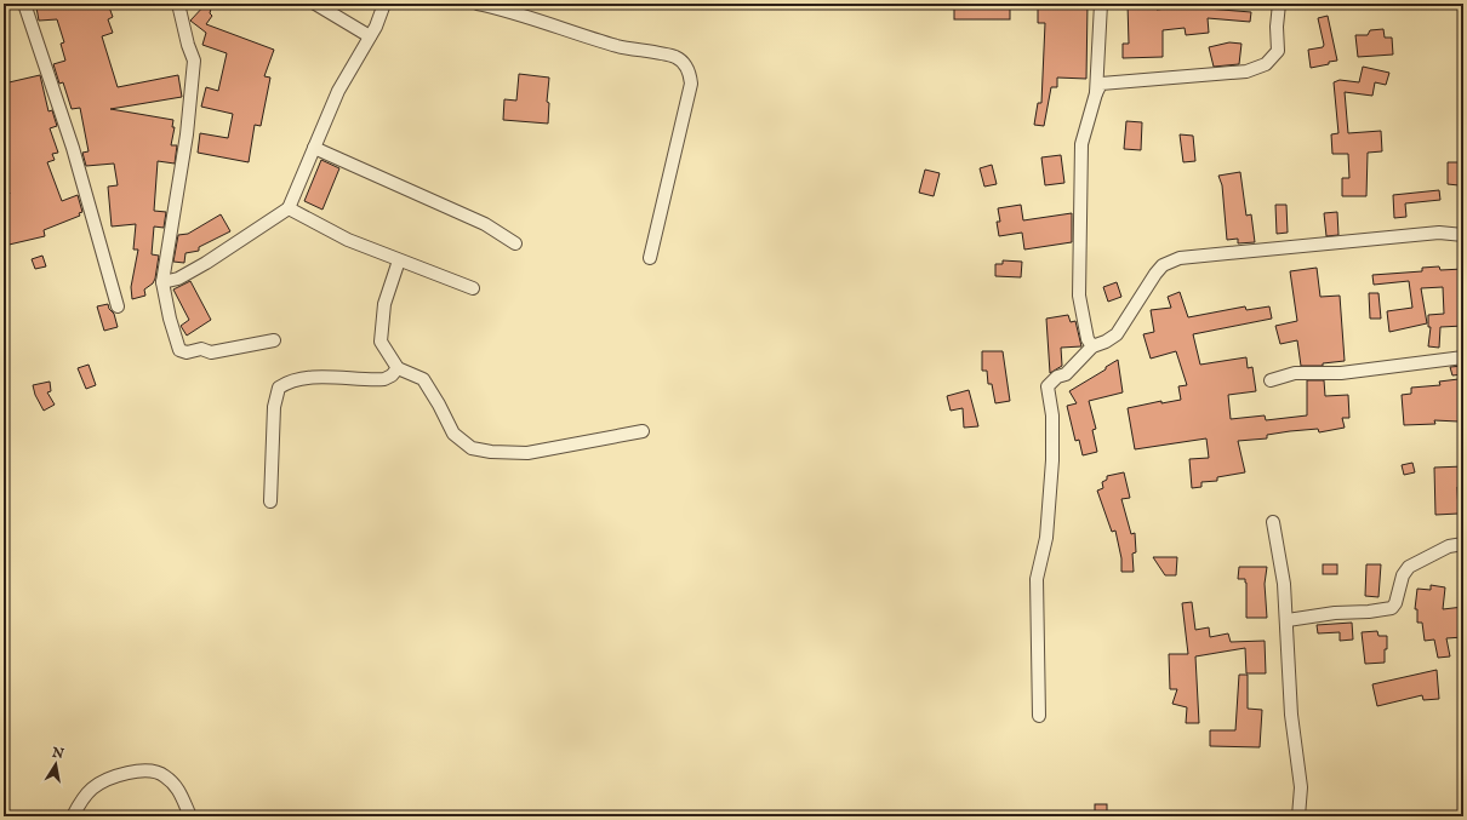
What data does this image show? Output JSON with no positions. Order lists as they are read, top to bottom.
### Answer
{
  "north": "top"
}
